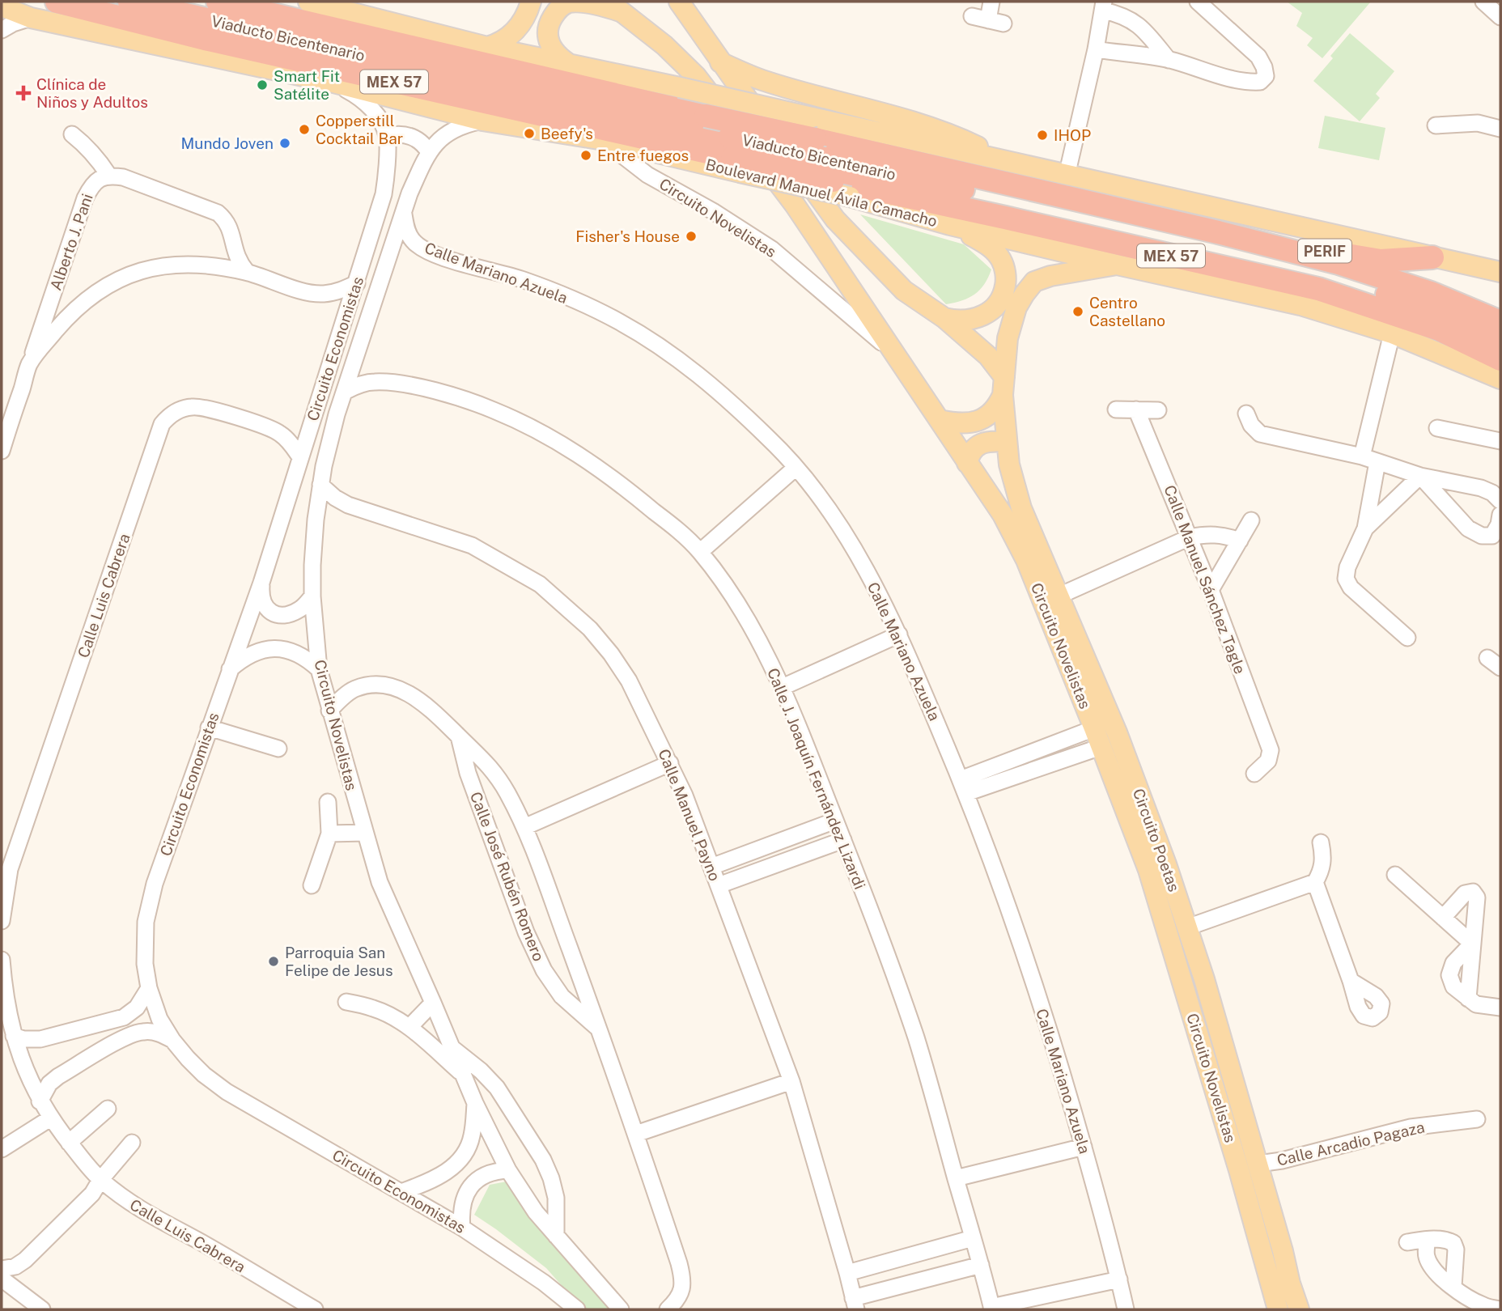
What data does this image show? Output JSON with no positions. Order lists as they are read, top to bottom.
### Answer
{
  "streets": {
    "highway": [
      "Viaducto Bicentenario",
      "MEX 57",
      "Boulevard Manuel Ávila Camacho",
      "PERIF"
    ],
    "main road": ["Circuito Novelistas", "Circuito Poetas"],
    "street": [
      "Alberto J. Pani",
      "Calle Mariano Azuela",
      "Circuito Economistas",
      "Calle Manuel Sánchez Tagle",
      "Calle Luis Cabrera",
      "Calle J. Joaquín Fernández Lizardi",
      "Calle Manuel Payno",
      "Calle José Rubén Romero",
      "Calle Arcadio Pagaza"
    ]
  },
  "crossings": [
    ["Viaducto Bicentenario", "MEX 57"],
    ["MEX 57", "PERIF"],
    ["Boulevard Manuel Ávila Camacho", "Circuito Novelistas"],
    ["Boulevard Manuel Ávila Camacho", "Circuito Poetas"],
    ["Circuito Novelistas", "Calle Mariano Azuela"],
    ["Circuito Novelistas", "Calle J. Joaquín Fernández Lizardi"],
    ["Circuito Novelistas", "Calle Manuel Payno"],
    ["Circuito Novelistas", "Calle José Rubén Romero"],
    ["Circuito Economistas", "Calle Luis Cabrera"],
    ["Circuito Poetas", "Calle Arcadio Pagaza"]
  ],
  "places": {
    "other": [
      "Smart Fit Satélite",
      "Copperstill Cocktail Bar",
      "Beefy's",
      "IHOP",
      "Mundo Joven",
      "Entre fuegos",
      "Fisher's House",
      "Centro Castellano",
      "Parroquia San Felipe de Jesus"
    ],
    "health": ["Clínica de Niños y Adultos"]
  }
}
